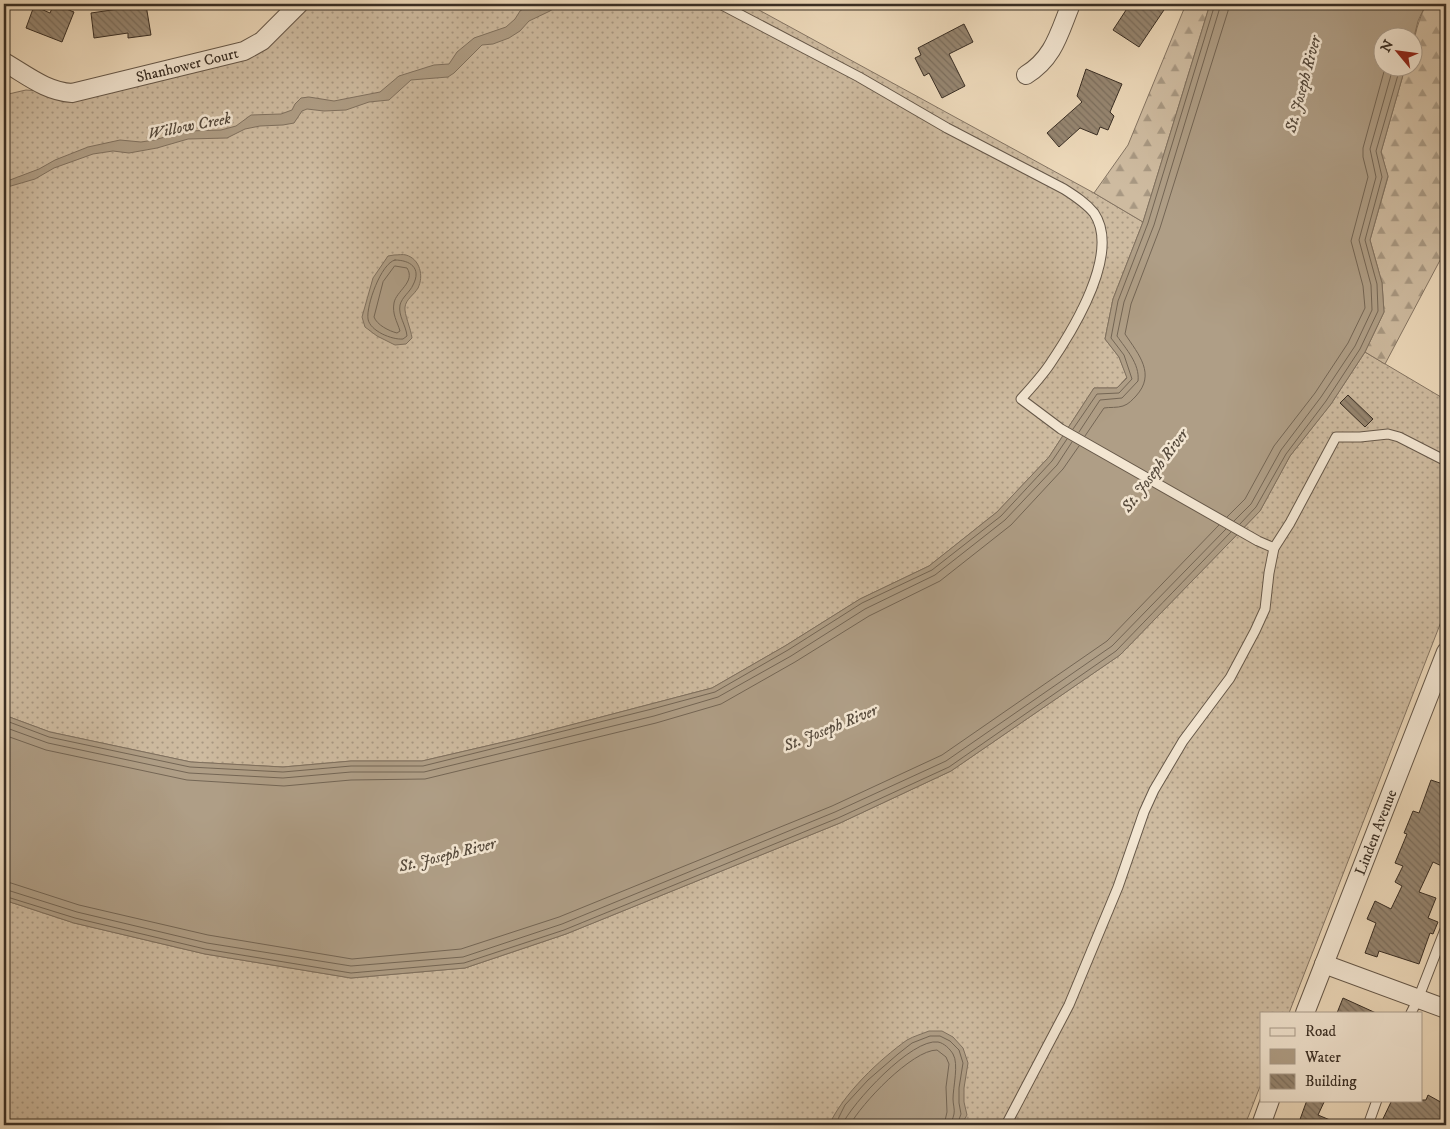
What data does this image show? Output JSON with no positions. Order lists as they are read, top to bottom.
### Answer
{
  "streets": {
    "street": ["Shanhower Court", "Linden Avenue"]
  },
  "water": ["St. Joseph River", "Willow Creek"],
  "legend": ["Road", "Water", "Building"],
  "north": "top left"
}
